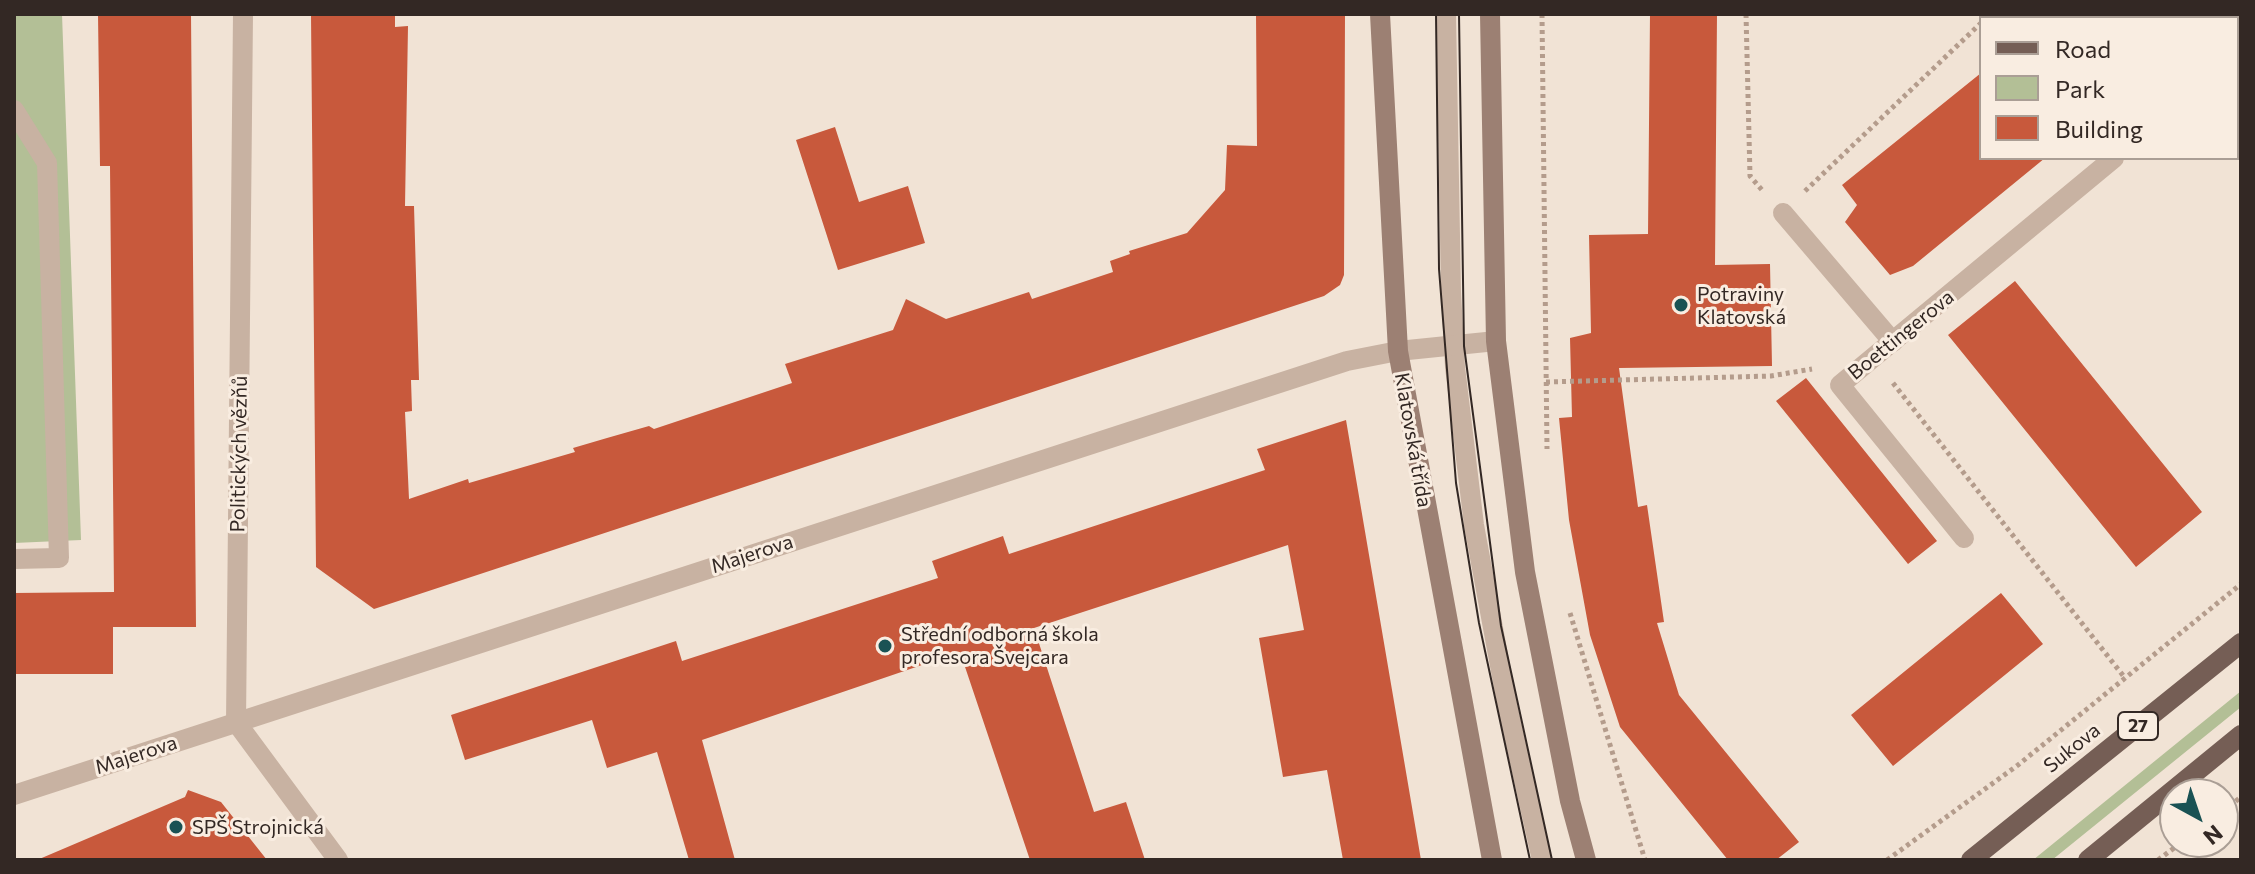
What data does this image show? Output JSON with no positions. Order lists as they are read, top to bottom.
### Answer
{
  "streets": {
    "main road": ["Klatovská třída", "27", "Sukova"],
    "street": ["Boettingerova", "Politických vězňů", "Majerova"]
  },
  "crossings": [
    ["Klatovská třída", "Majerova"],
    ["Politických vězňů", "Majerova"]
  ],
  "places": ["Potraviny Klatovská", "Střední odborná škola profesora Švejcara", "SPŠ Strojnická"],
  "legend": ["Road", "Park", "Building"],
  "north": "bottom right"
}
